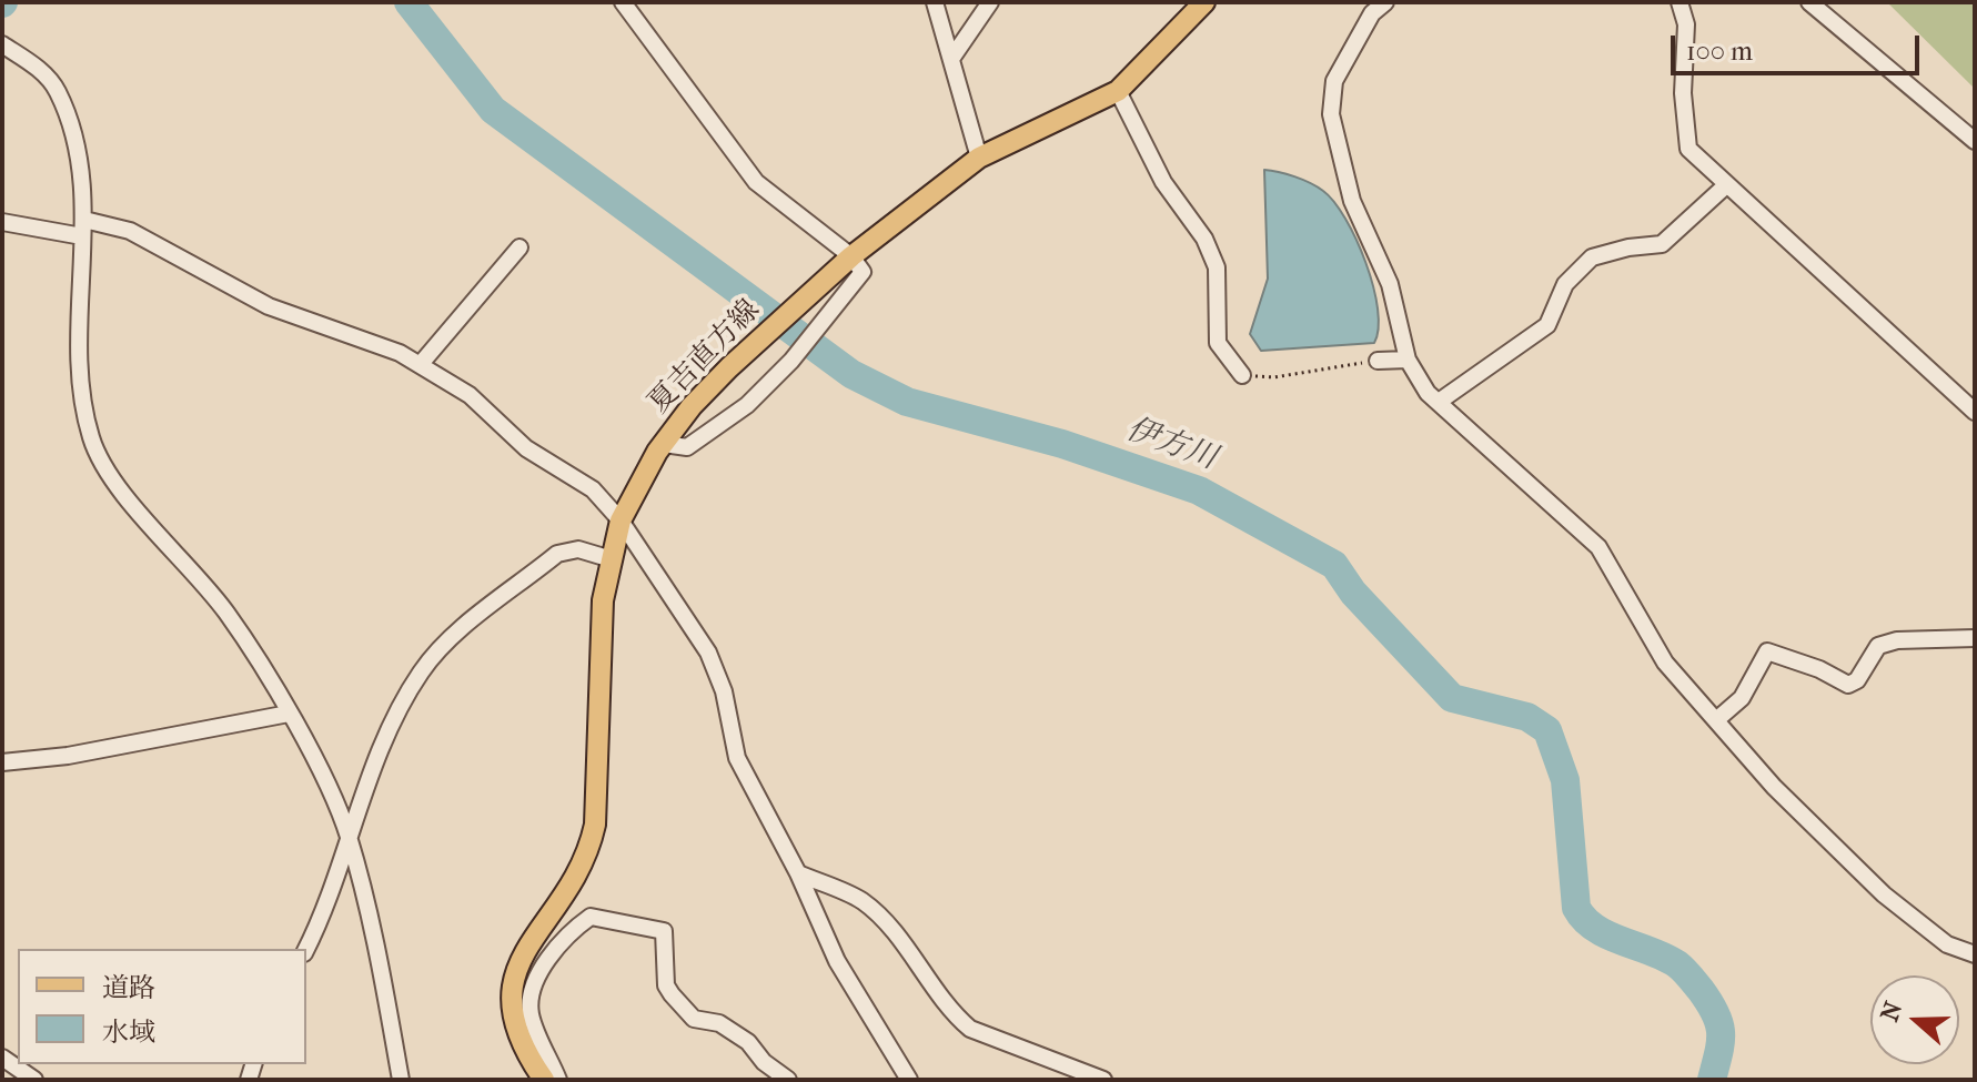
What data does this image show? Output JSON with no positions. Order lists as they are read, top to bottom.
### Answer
{
  "streets": {
    "main road": ["夏吉直方線"]
  },
  "water": ["伊方川"],
  "legend": ["道路", "水域"],
  "scale_bar": "100 m",
  "north": "left"
}
